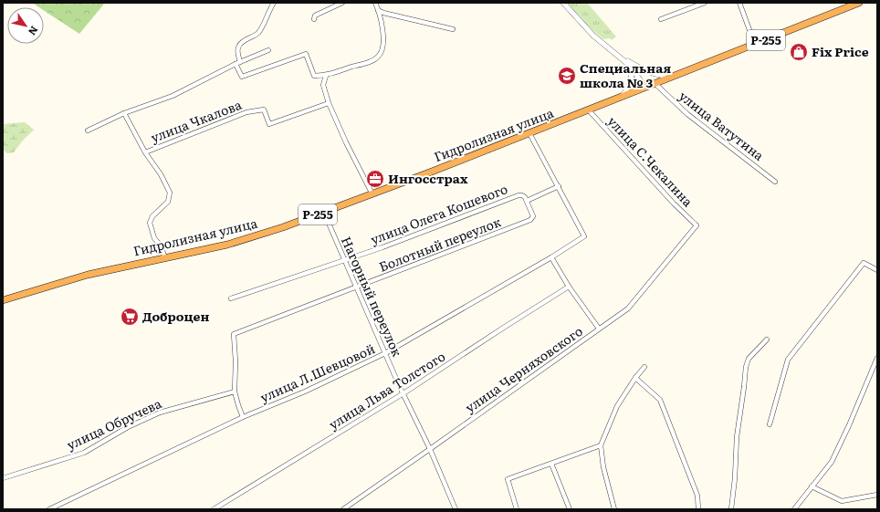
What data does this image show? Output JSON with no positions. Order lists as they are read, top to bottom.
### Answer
{
  "streets": {
    "highway": ["Р-255", "Гидролизная улица"],
    "street": [
      "улица Чкалова",
      "улица Ватутина",
      "улица С.Чекалина",
      "улица Олега Кошевого",
      "Болотный переулок",
      "Нагорный переулок",
      "улица Черняховского",
      "улица Л.Шевцовой",
      "улица Льва Толстого",
      "улица Обручева"
    ]
  },
  "crossings": [
    ["улица Чкалова", "Гидролизная улица"],
    ["улица Ватутина", "Гидролизная улица"],
    ["Гидролизная улица", "улица С.Чекалина"],
    ["Гидролизная улица", "Нагорный переулок"],
    ["улица С.Чекалина", "улица Черняховского"],
    ["улица Олега Кошевого", "Болотный переулок"],
    ["улица Олега Кошевого", "Нагорный переулок"],
    ["Болотный переулок", "Нагорный переулок"],
    ["Болотный переулок", "улица Обручева"],
    ["Нагорный переулок", "улица Черняховского"],
    ["Нагорный переулок", "улица Л.Шевцовой"],
    ["Нагорный переулок", "улица Льва Толстого"]
  ],
  "places": {
    "shop": ["Fix Price"],
    "school or university": ["Специальная школа № 3"],
    "office": ["Ингосстрах"],
    "supermarket": ["Доброцен"]
  },
  "north": "bottom right"
}
